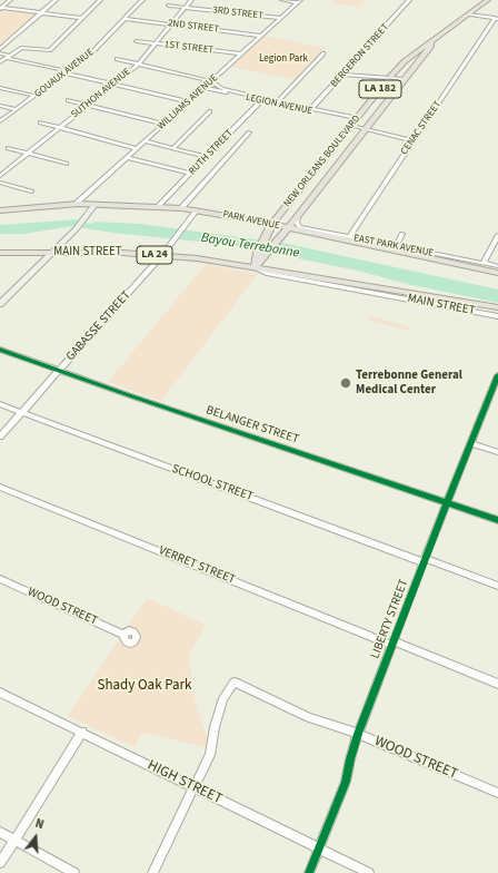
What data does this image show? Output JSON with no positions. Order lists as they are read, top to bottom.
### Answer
{
  "streets": {
    "main road": [
      "LA 182",
      "NEW ORLEANS BOULEVARD",
      "PARK AVENUE",
      "MAIN STREET",
      "LA 24"
    ],
    "street": [
      "3RD STREET",
      "2ND STREET",
      "1ST STREET",
      "BERGERON STREET",
      "GOUAUX AVENUE",
      "SUTHON AVENUE",
      "WILLIAMS AVENUE",
      "LEGION AVENUE",
      "CENAC STREET",
      "RUTH STREET",
      "EAST PARK AVENUE",
      "GABASSE STREET",
      "BELANGER STREET",
      "SCHOOL STREET",
      "VERRET STREET",
      "WOOD STREET",
      "LIBERTY STREET",
      "HIGH STREET"
    ]
  },
  "crossings": [
    ["3RD STREET", "SUTHON AVENUE"],
    ["3RD STREET", "WILLIAMS AVENUE"],
    ["2ND STREET", "GOUAUX AVENUE"],
    ["2ND STREET", "SUTHON AVENUE"],
    ["2ND STREET", "WILLIAMS AVENUE"],
    ["1ST STREET", "SUTHON AVENUE"],
    ["1ST STREET", "WILLIAMS AVENUE"],
    ["BERGERON STREET", "LEGION AVENUE"],
    ["LA 182", "NEW ORLEANS BOULEVARD"],
    ["LA 182", "PARK AVENUE"],
    ["LA 182", "MAIN STREET"],
    ["SUTHON AVENUE", "LEGION AVENUE"],
    ["WILLIAMS AVENUE", "LEGION AVENUE"],
    ["WILLIAMS AVENUE", "PARK AVENUE"],
    ["LEGION AVENUE", "CENAC STREET"],
    ["LEGION AVENUE", "RUTH STREET"],
    ["LEGION AVENUE", "NEW ORLEANS BOULEVARD"],
    ["CENAC STREET", "EAST PARK AVENUE"],
    ["RUTH STREET", "PARK AVENUE"],
    ["NEW ORLEANS BOULEVARD", "PARK AVENUE"],
    ["NEW ORLEANS BOULEVARD", "EAST PARK AVENUE"],
    ["PARK AVENUE", "GABASSE STREET"],
    ["MAIN STREET", "GABASSE STREET"],
    ["GABASSE STREET", "BELANGER STREET"],
    ["GABASSE STREET", "SCHOOL STREET"],
    ["BELANGER STREET", "LIBERTY STREET"],
    ["SCHOOL STREET", "LIBERTY STREET"],
    ["VERRET STREET", "LIBERTY STREET"],
    ["WOOD STREET", "LIBERTY STREET"],
    ["WOOD STREET", "HIGH STREET"],
    ["LIBERTY STREET", "HIGH STREET"]
  ],
  "water": ["Bayou Terrebonne"],
  "parks": ["Legion Park", "Shady Oak Park"],
  "places": ["Terrebonne General Medical Center"],
  "north": "top"
}
